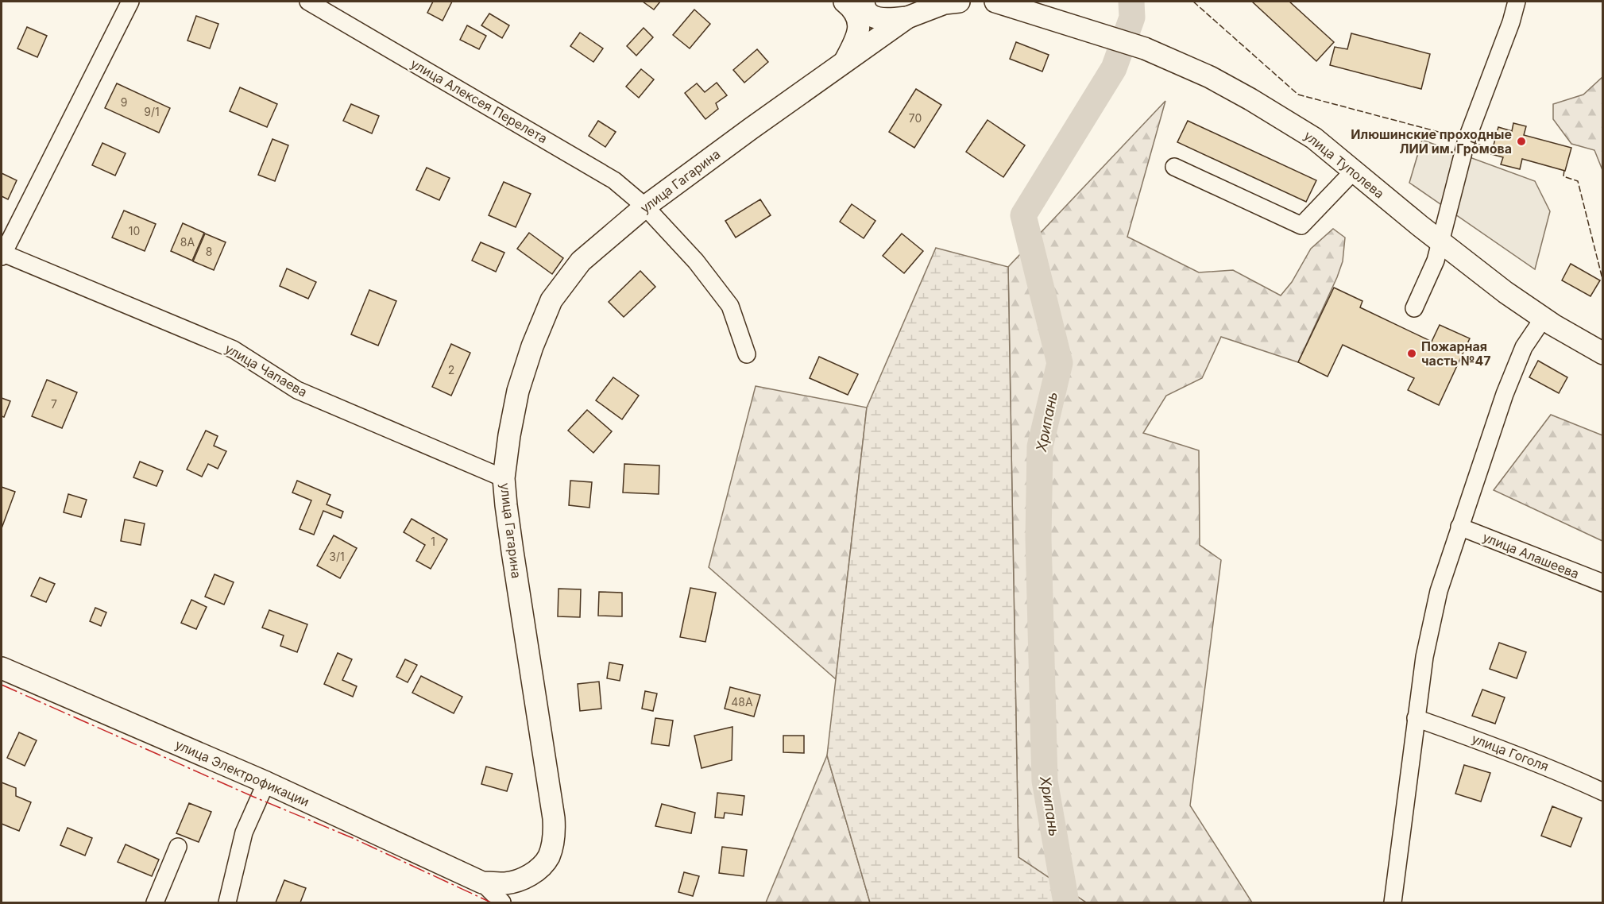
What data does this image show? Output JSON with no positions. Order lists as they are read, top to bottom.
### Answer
{
  "streets": {
    "main road": ["улица Туполева", "улица Гагарина", "улица Электрофикации"],
    "street": [
      "улица Алексея Перелета",
      "улица Чапаева",
      "улица Алашеева",
      "улица Гоголя"
    ]
  },
  "crossings": [
    ["улица Алексея Перелета", "улица Гагарина"],
    ["улица Гагарина", "улица Чапаева"],
    ["улица Гагарина", "улица Электрофикации"]
  ],
  "water": ["Хрипань"],
  "places": ["Илюшинские проходные ЛИИ им. Громова", "Пожарная часть №47"],
  "house_numbers": [
    "9",
    "9/1",
    "70",
    "10",
    "8А",
    "8",
    "2",
    "7",
    "1",
    "3/1",
    "48А"
  ]
}
